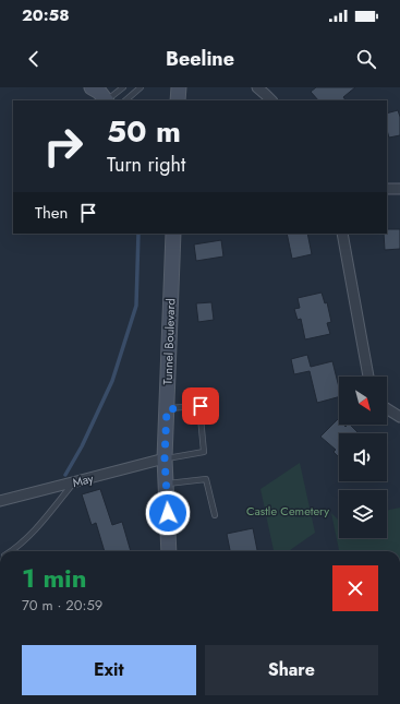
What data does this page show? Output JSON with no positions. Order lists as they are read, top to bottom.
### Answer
{
  "streets": {
    "main road": ["Tunnel Boulevard"],
    "street": ["May"]
  },
  "crossings": [
    ["Tunnel Boulevard", "May"]
  ],
  "parks": ["Castle Cemetery"],
  "north": "bottom right",
  "page": {
    "status": "20:58",
    "header": "Beeline",
    "turn": ["50 m", "Turn right"],
    "then": "Then",
    "heading": ["1 min", "70 m · 20:59"],
    "buttons": ["Exit", "Share"]
  }
}
